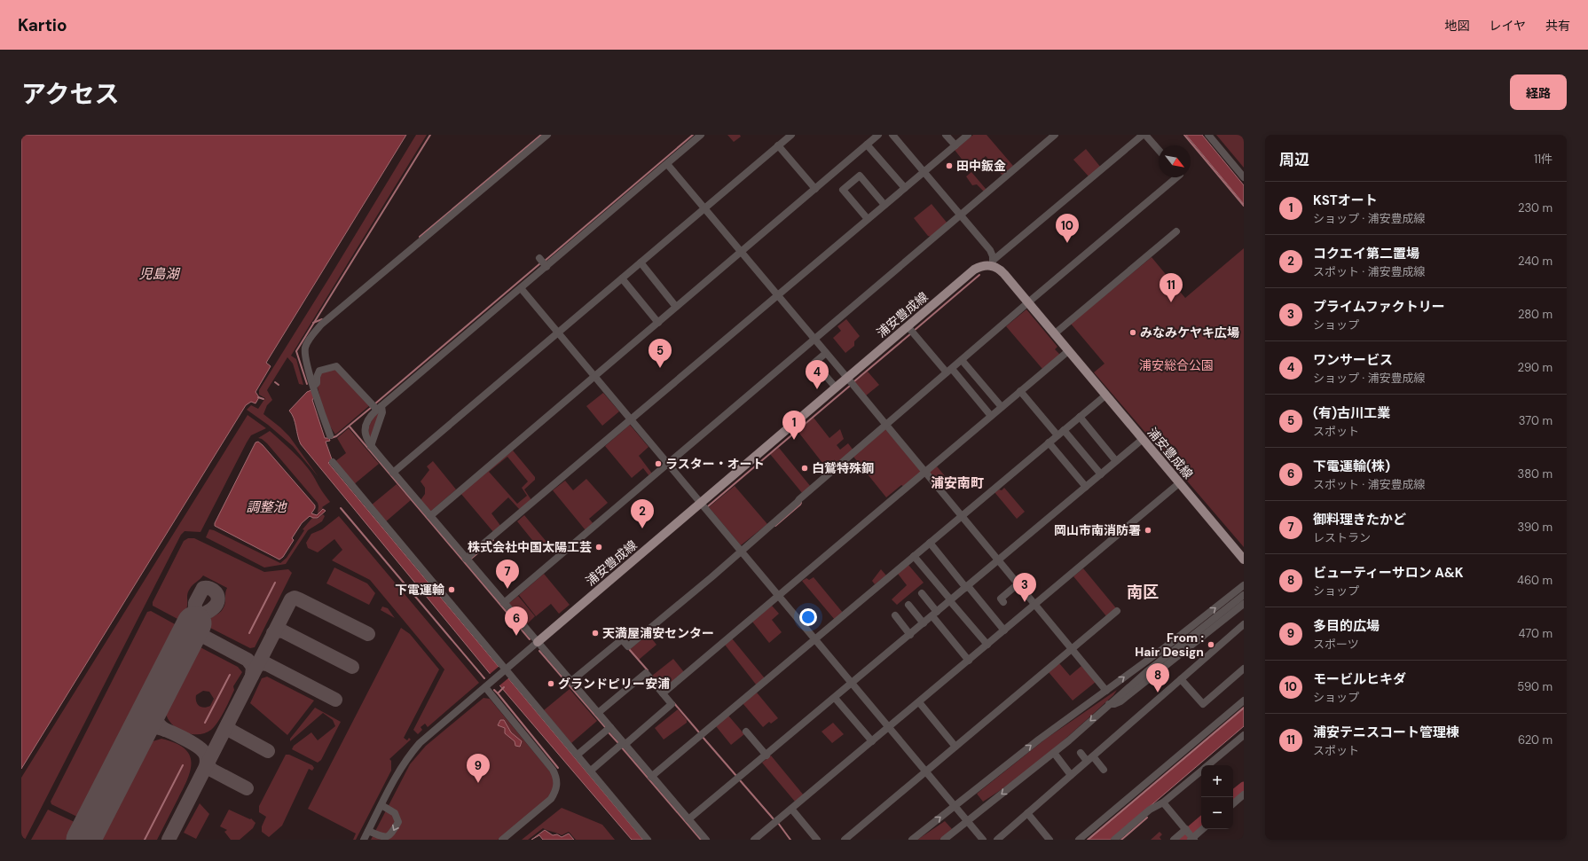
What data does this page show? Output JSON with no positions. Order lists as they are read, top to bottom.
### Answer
{
  "streets": {
    "main road": ["浦安豊成線"]
  },
  "districts": ["浦安南町", "南区"],
  "water": ["児島湖", "調整池"],
  "parks": ["浦安総合公園"],
  "places": [
    "田中鈑金",
    "みなみケヤキ広場",
    "ラスター・オート",
    "白鷲特殊鋼",
    "岡山市南消防署",
    "株式会社中国太陽工芸",
    "下電運輸",
    "天満屋浦安センター",
    "From : Hair Design",
    "グランドピリー安浦"
  ],
  "north": "bottom right",
  "page": {
    "header": "Kartio",
    "nav": ["地図", "レイヤ", "共有"],
    "title": "アクセス",
    "buttons": "経路",
    "heading": ["周辺", "11件"],
    "list": [
      {
        "mark": "1",
        "name": "KSTオート",
        "note": "ショップ · 浦安豊成線",
        "value": "230 m"
      },
      {
        "mark": "2",
        "name": "コクエイ第二置場",
        "note": "スポット · 浦安豊成線",
        "value": "240 m"
      },
      {
        "mark": "3",
        "name": "プライムファクトリー",
        "note": "ショップ",
        "value": "280 m"
      },
      {
        "mark": "4",
        "name": "ワンサービス",
        "note": "ショップ · 浦安豊成線",
        "value": "290 m"
      },
      {
        "mark": "5",
        "name": "(有)古川工業",
        "note": "スポット",
        "value": "370 m"
      },
      {
        "mark": "6",
        "name": "下電運輸(株)",
        "note": "スポット · 浦安豊成線",
        "value": "380 m"
      },
      {
        "mark": "7",
        "name": "御料理きたかど",
        "note": "レストラン",
        "value": "390 m"
      },
      {
        "mark": "8",
        "name": "ビューティーサロン A&K",
        "note": "ショップ",
        "value": "460 m"
      },
      {
        "mark": "9",
        "name": "多目的広場",
        "note": "スポーツ",
        "value": "470 m"
      },
      {
        "mark": "10",
        "name": "モービルヒキダ",
        "note": "ショップ",
        "value": "590 m"
      },
      {
        "mark": "11",
        "name": "浦安テニスコート管理棟",
        "note": "スポット",
        "value": "620 m"
      }
    ],
    "pins": [
      "10",
      "11",
      "5",
      "4",
      "1",
      "2",
      "7",
      "3",
      "6",
      "8",
      "9"
    ],
    "map_buttons": ["+", "−"]
  }
}
